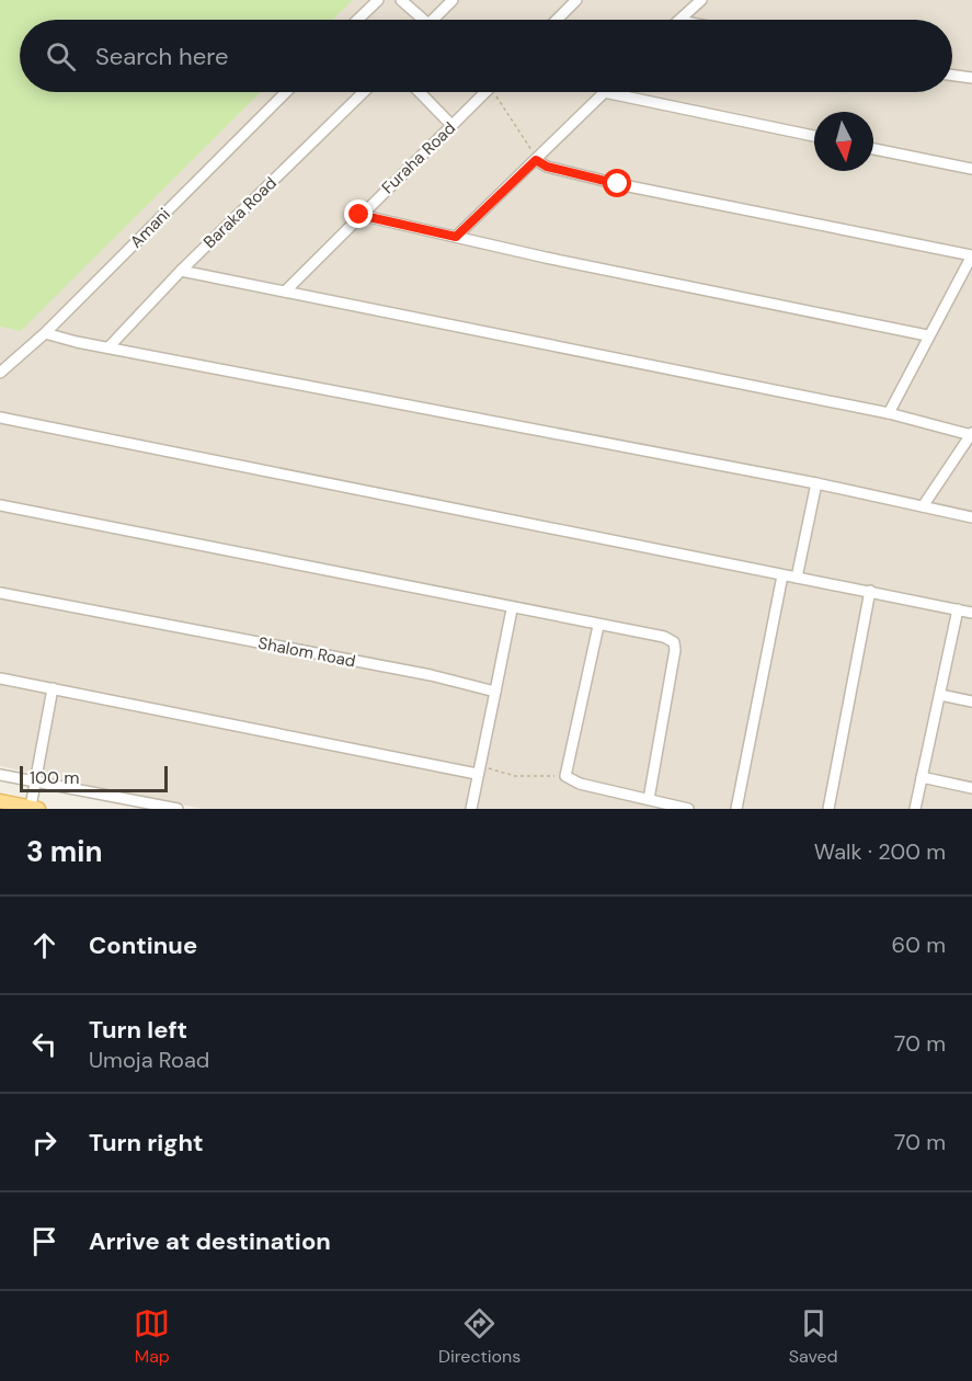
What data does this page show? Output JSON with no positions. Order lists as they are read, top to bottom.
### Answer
{
  "streets": {
    "street": [
      "Furaha Road",
      "Baraka Road",
      "Amani",
      "Shalom Road"
    ]
  },
  "scale_bar": "100 m",
  "north": "bottom",
  "page": {
    "search": "Search here",
    "scale": "100 m",
    "heading": ["3 min", "Walk · 200 m"],
    "list": [
      ["Continue", "60 m"],
      ["Turn left", "Umoja Road", "70 m"],
      ["Turn right", "70 m"],
      "Arrive at destination"
    ],
    "nav": ["Map", "Directions", "Saved"]
  }
}
